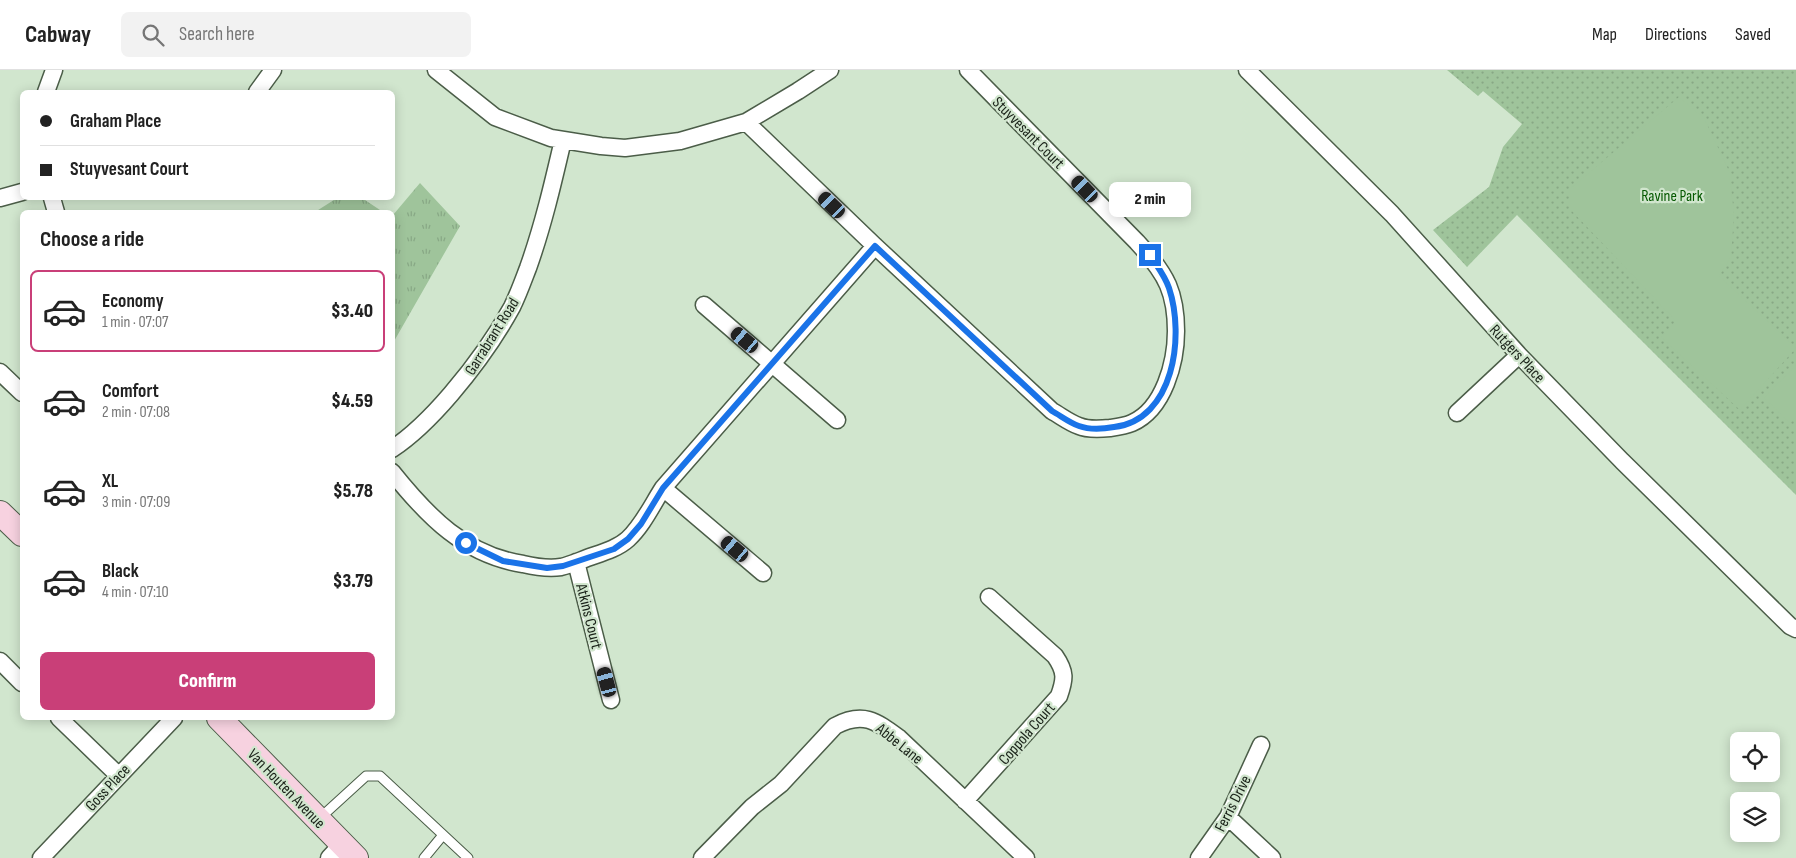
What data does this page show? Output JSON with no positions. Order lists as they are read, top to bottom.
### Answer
{
  "streets": {
    "main road": ["Van Houten Avenue"],
    "street": [
      "Stuyvesant Court",
      "Garrabrant Road",
      "Rutgers Place",
      "Atkins Court",
      "Coppola Court",
      "Abbe Lane",
      "Goss Place",
      "Ferris Drive"
    ]
  },
  "crossings": [
    ["Coppola Court", "Abbe Lane"]
  ],
  "parks": ["Ravine Park"],
  "page": {
    "header": "Cabway",
    "search": "Search here",
    "nav": ["Map", "Directions", "Saved"],
    "banner": ["Graham Place", "Stuyvesant Court"],
    "bubble": "2 min",
    "heading": "Choose a ride",
    "list": [
      {
        "name": "Economy",
        "note": "1 min · 07:07",
        "value": "$3.40"
      },
      {
        "name": "Comfort",
        "note": "2 min · 07:08",
        "value": "$4.59"
      },
      {
        "name": "XL",
        "note": "3 min · 07:09",
        "value": "$5.78"
      },
      {
        "name": "Black",
        "note": "4 min · 07:10",
        "value": "$3.79"
      }
    ],
    "buttons": "Confirm"
  }
}
